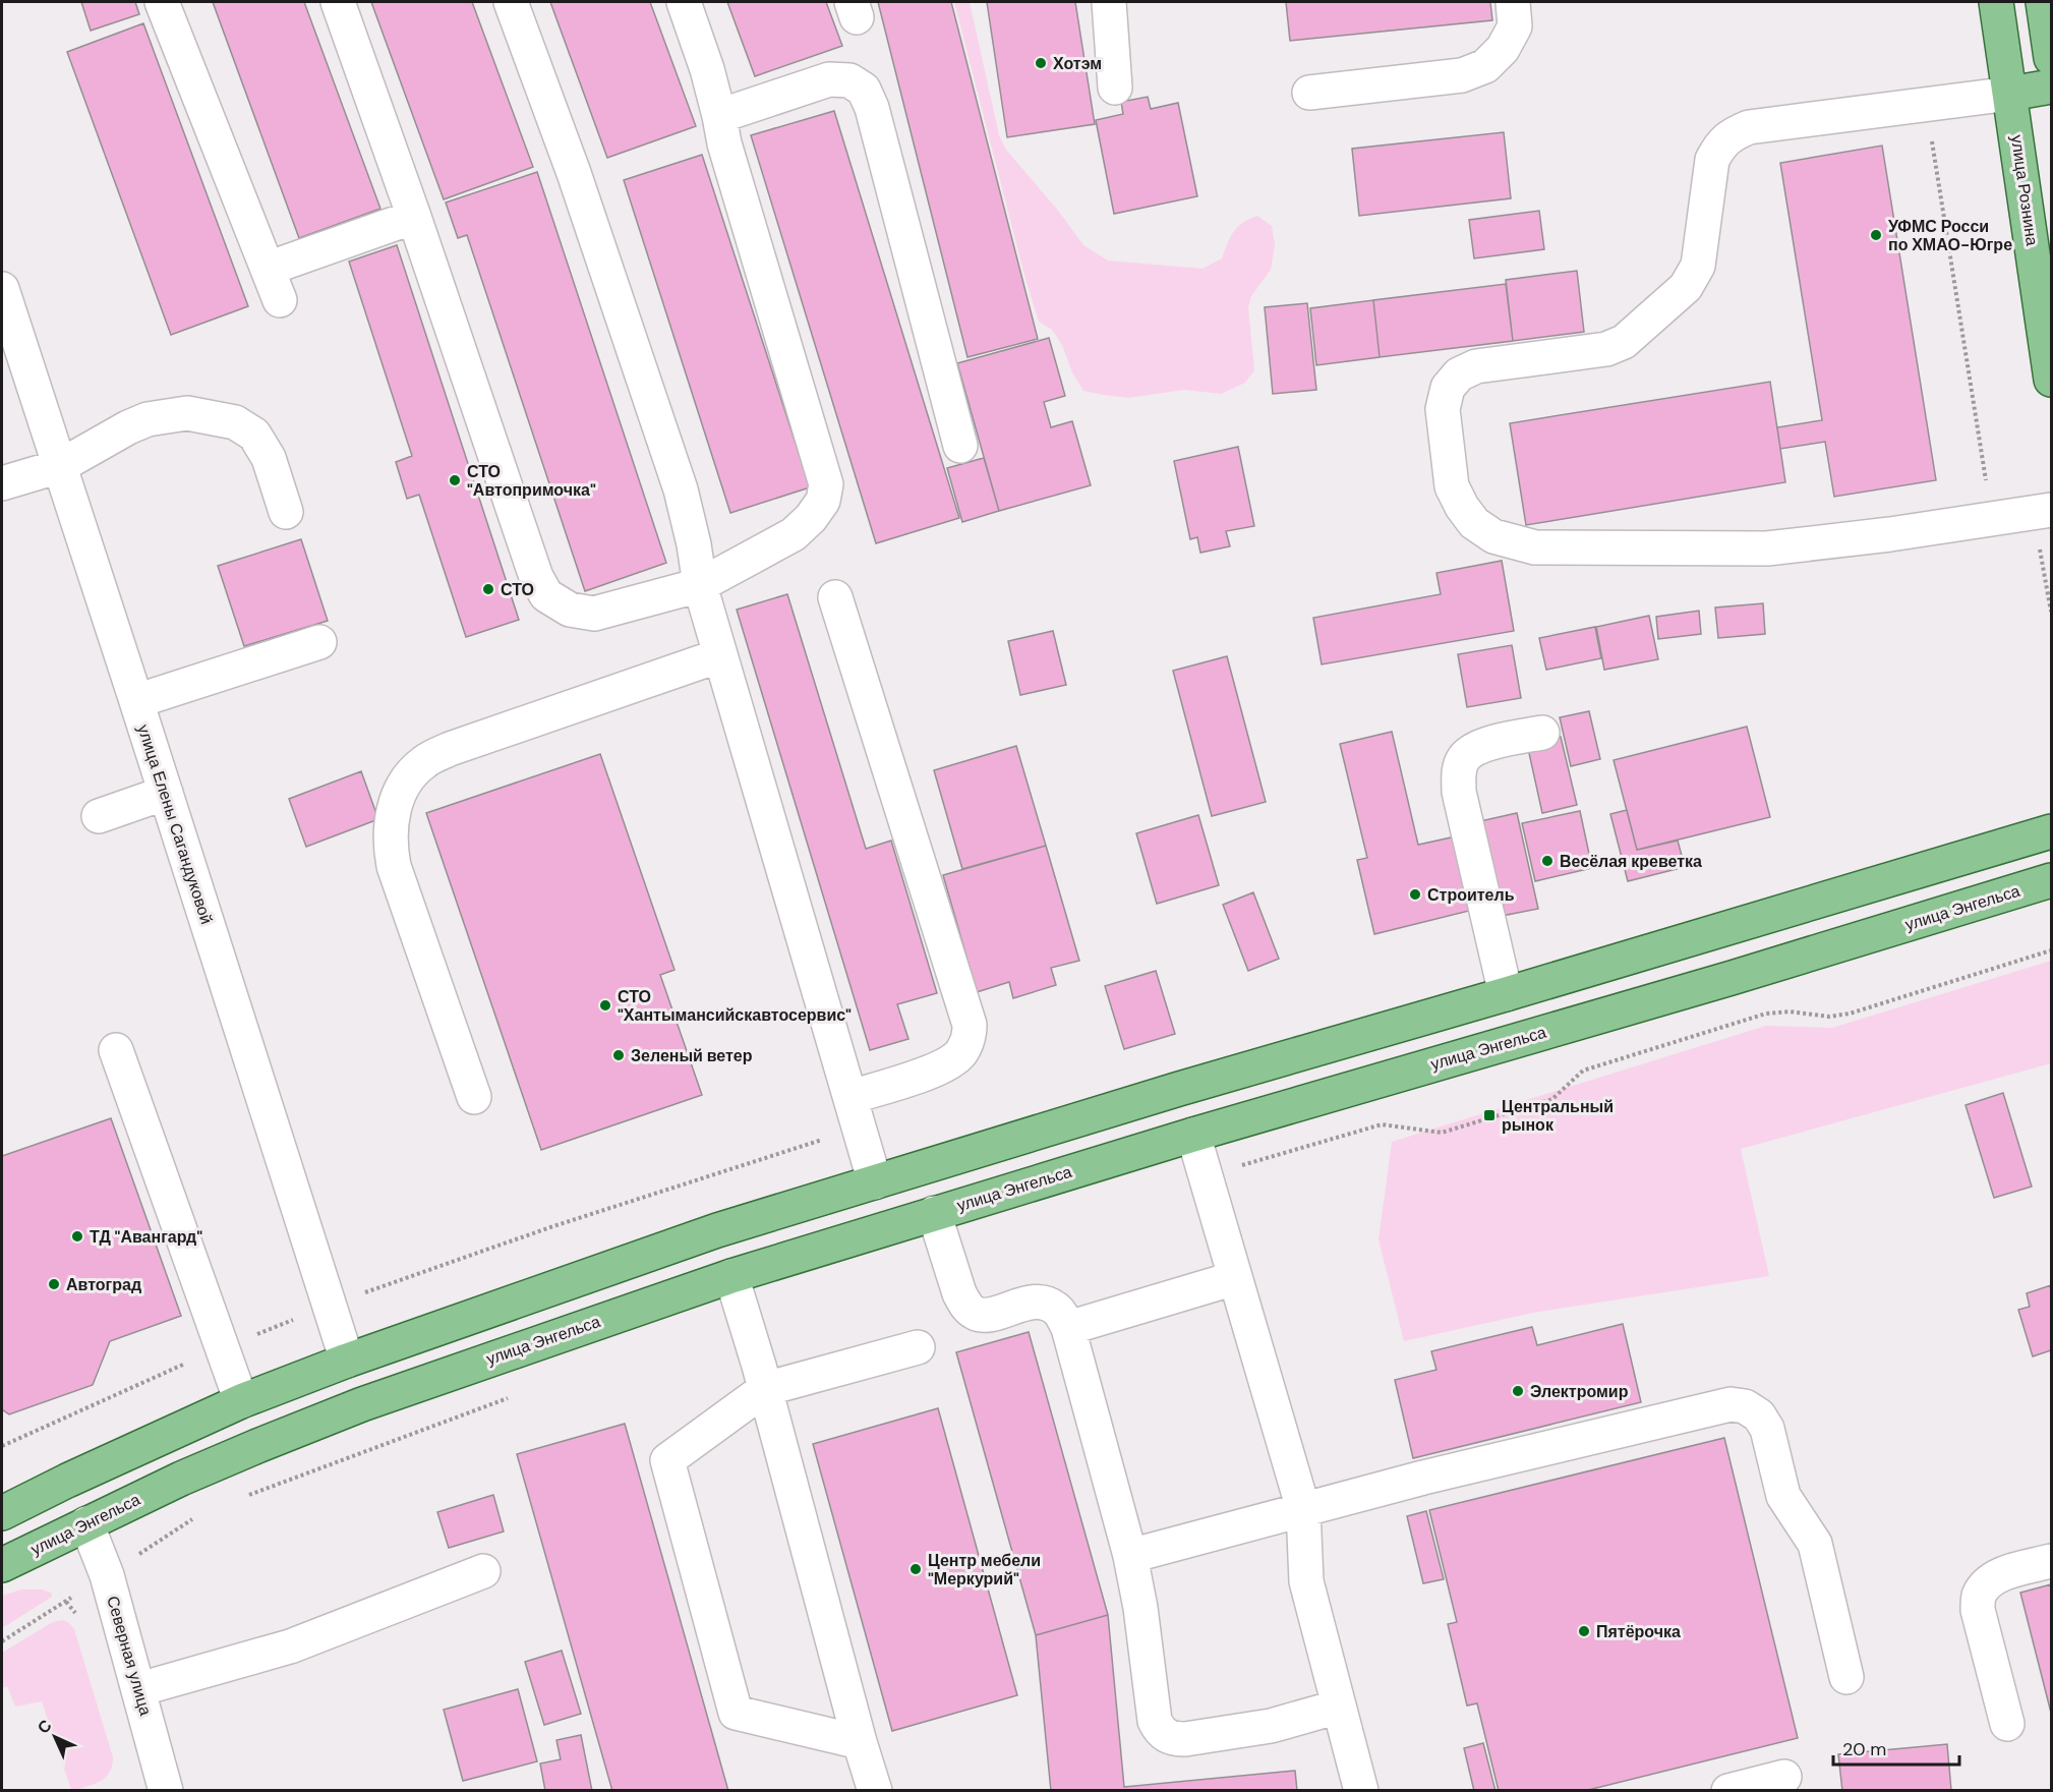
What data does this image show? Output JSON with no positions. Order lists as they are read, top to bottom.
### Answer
{
  "streets": {
    "main road": ["улица Рознина", "улица Энгельса"],
    "street": ["улица Елены Сагандуковой", "Северная улица"]
  },
  "crossings": [
    ["улица Энгельса", "Северная улица"]
  ],
  "places": {
    "other": [
      "Хотэм",
      "УФМС Росси по ХМАО-Югре",
      "СТО \"Автопримочка\"",
      "СТО",
      "Весёлая креветка",
      "Строитель",
      "СТО \"Хантымансийскавтосервис\"",
      "Зеленый ветер",
      "ТД \"Авангард\"",
      "Автоград",
      "Электромир",
      "Центр мебели \"Меркурий\"",
      "Пятёрочка"
    ],
    "transit": ["Центральный рынок"]
  },
  "scale_bar": "20 m",
  "north": "top left"
}
